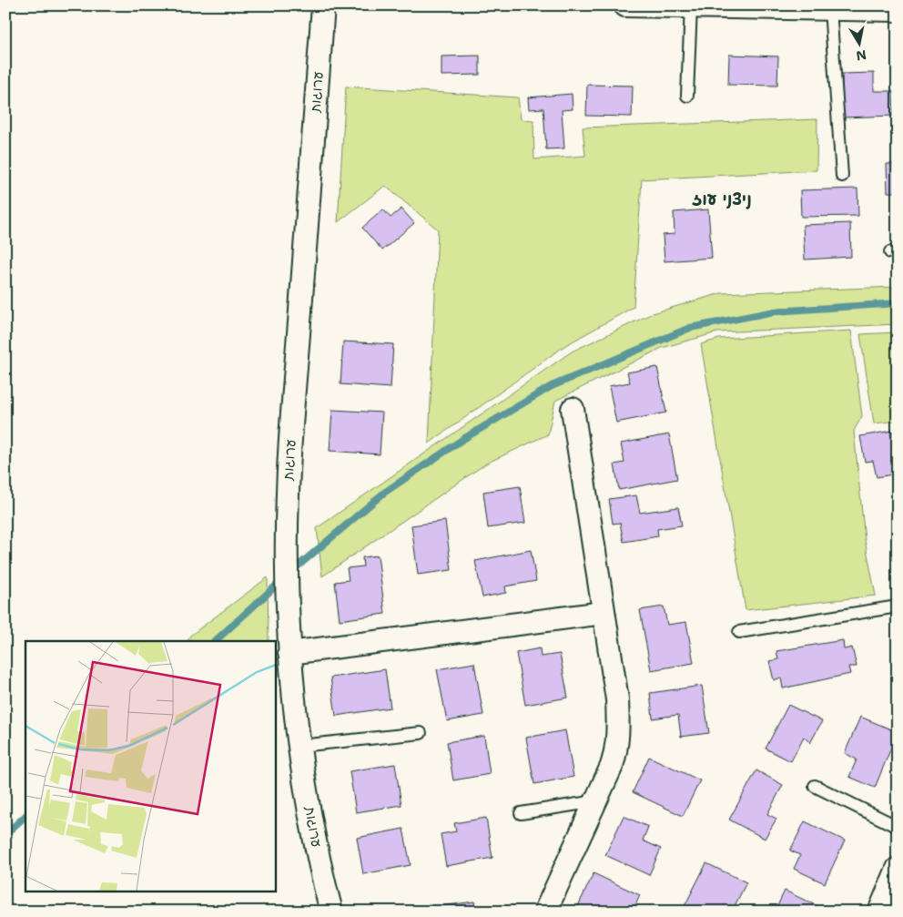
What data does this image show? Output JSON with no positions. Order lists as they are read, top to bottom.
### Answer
{
  "streets": {
    "street": ["ערוגות"]
  },
  "districts": ["ניצני עוז"],
  "north": "bottom"
}
